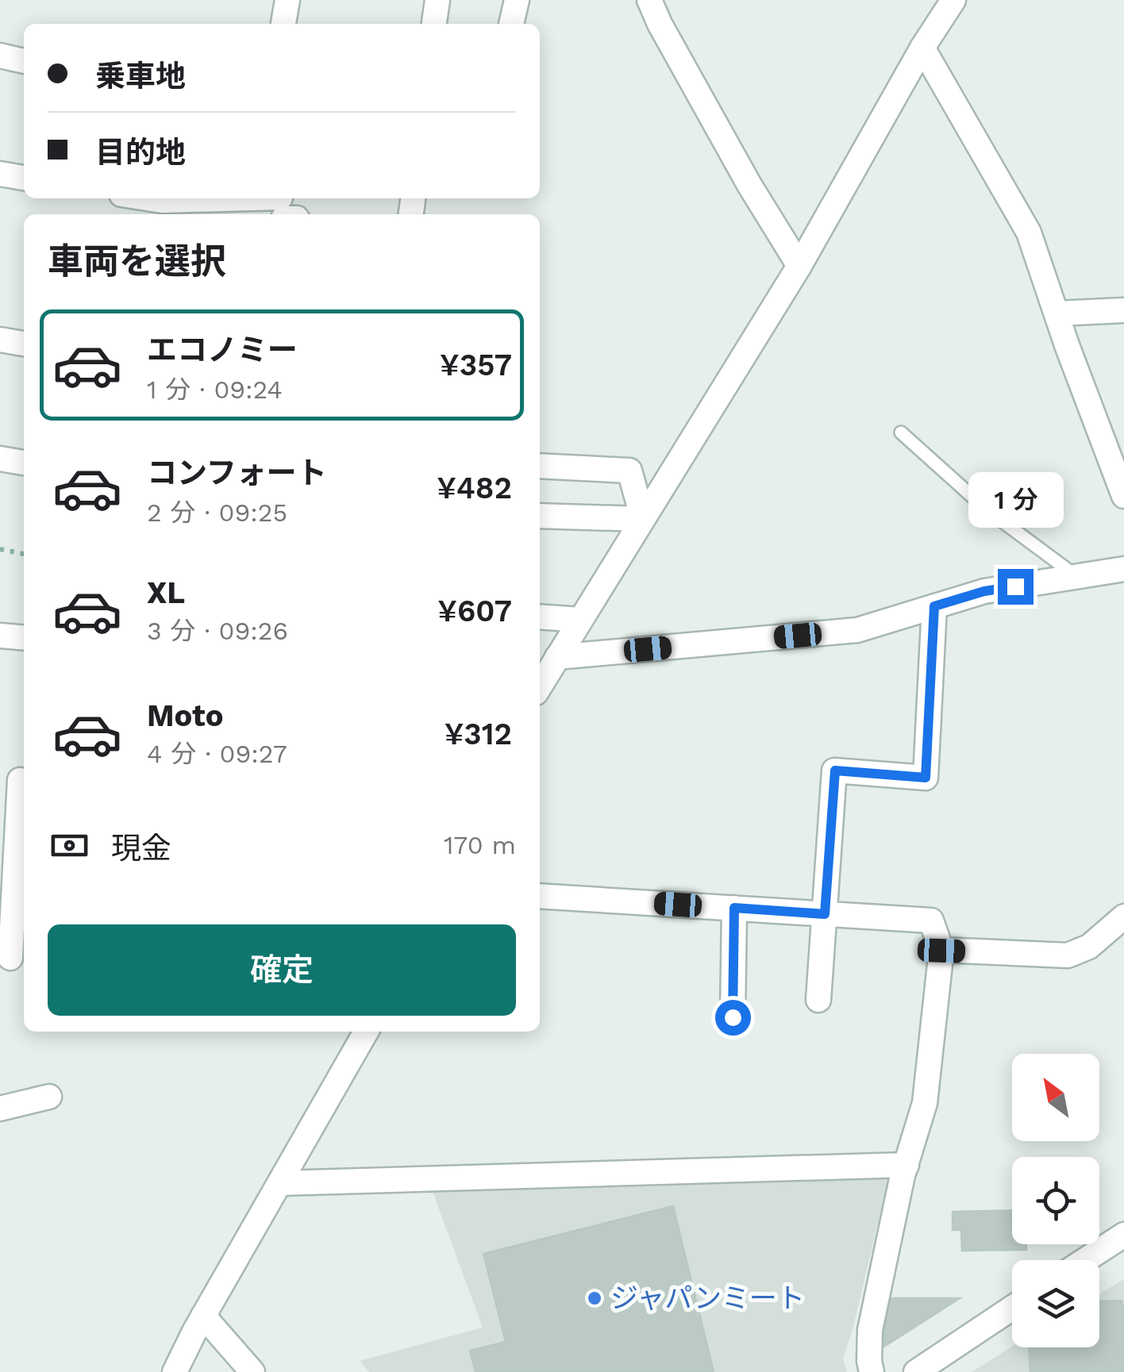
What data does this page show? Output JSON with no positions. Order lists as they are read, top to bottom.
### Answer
{
  "places": ["ジャパンミート"],
  "north": "top left",
  "page": {
    "banner": ["乗車地", "目的地"],
    "heading": "車両を選択",
    "list": [
      {
        "name": "エコノミー",
        "note": "1 分 · 09:24",
        "value": "¥357"
      },
      {
        "name": "コンフォート",
        "note": "2 分 · 09:25",
        "value": "¥482"
      },
      {
        "name": "XL",
        "note": "3 分 · 09:26",
        "value": "¥607"
      },
      {
        "name": "Moto",
        "note": "4 分 · 09:27",
        "value": "¥312"
      }
    ],
    "bubble": "1 分",
    "pay": ["現金", "170 m"],
    "buttons": "確定"
  }
}
